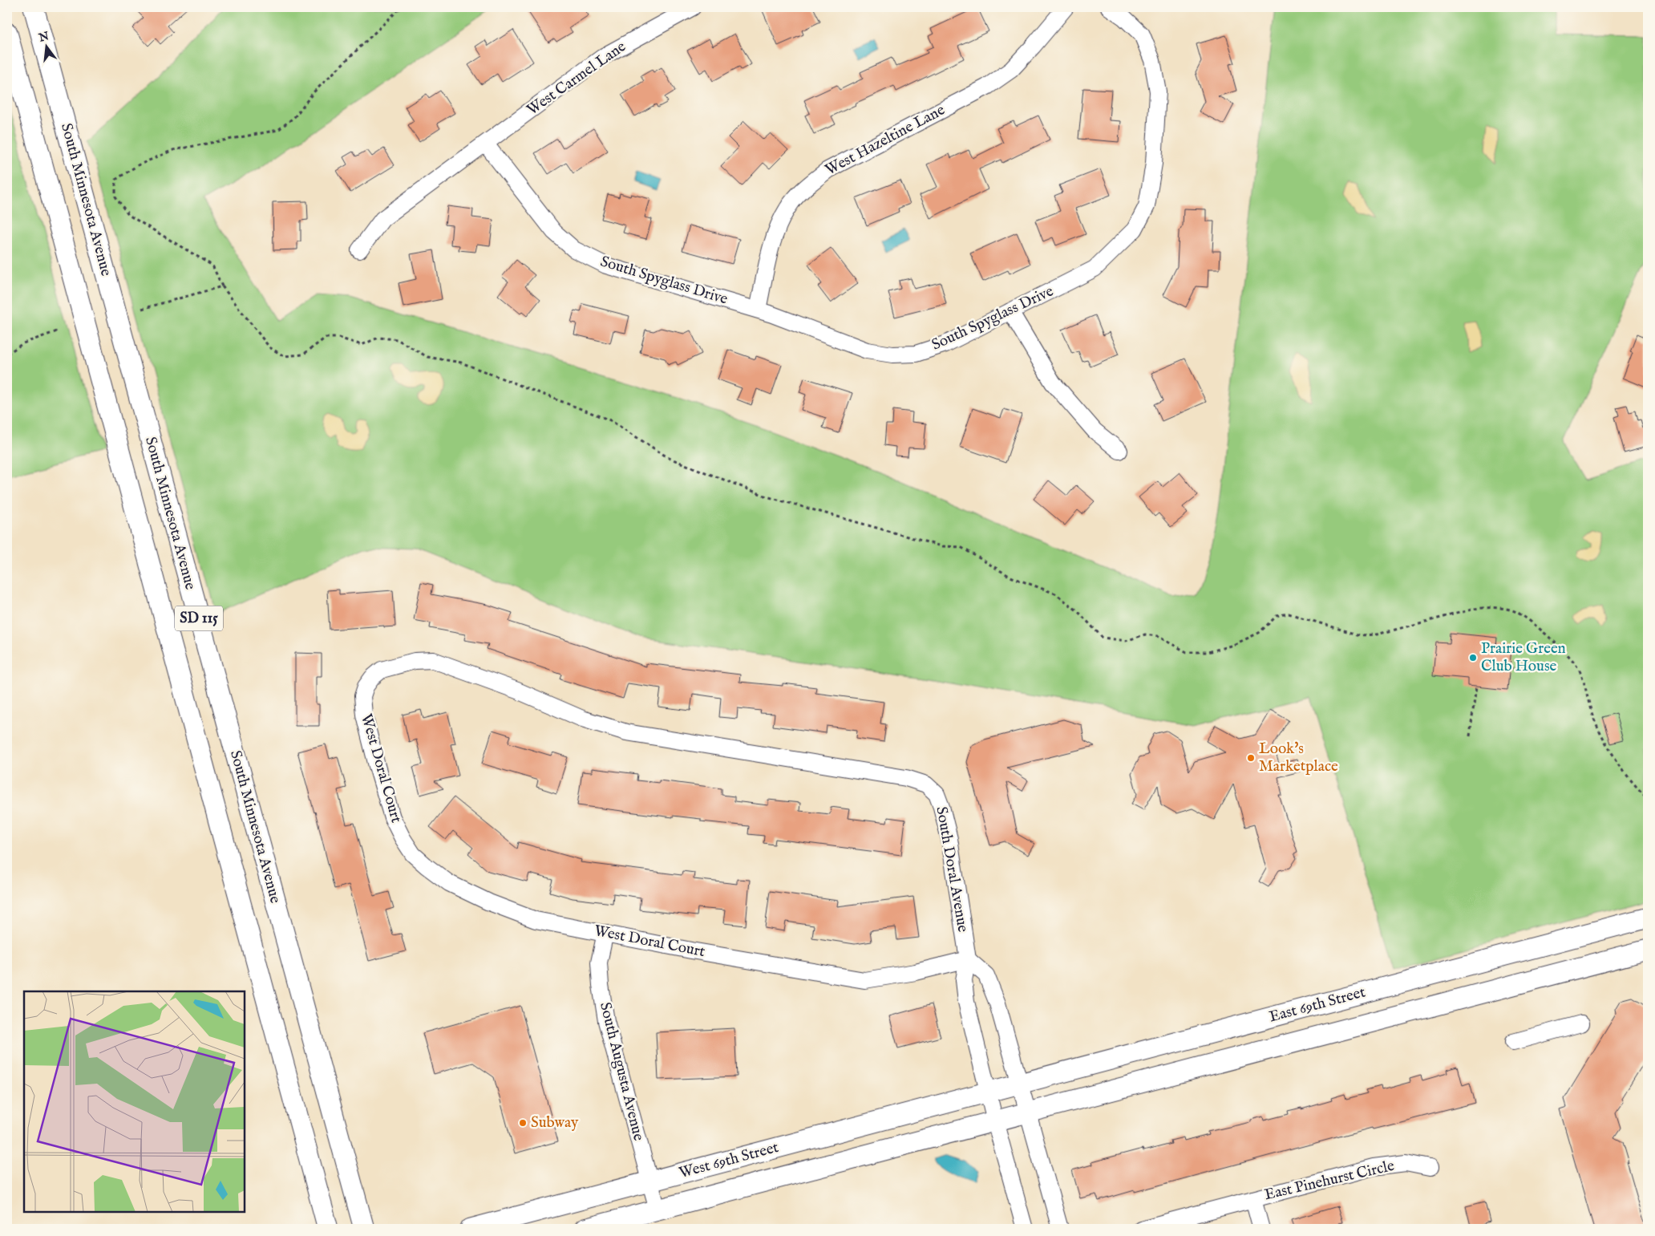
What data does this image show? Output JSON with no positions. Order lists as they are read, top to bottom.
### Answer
{
  "streets": {
    "main road": [
      "South Minnesota Avenue",
      "SD 115",
      "East 69th Street",
      "West 69th Street"
    ],
    "street": [
      "West Carmel Lane",
      "West Hazeltine Lane",
      "South Spyglass Drive",
      "West Doral Court",
      "South Doral Avenue",
      "South Augusta Avenue",
      "East Pinehurst Circle"
    ]
  },
  "crossings": [
    ["West Carmel Lane", "South Spyglass Drive"],
    ["West Hazeltine Lane", "South Spyglass Drive"],
    ["West Doral Court", "South Doral Avenue"],
    ["West Doral Court", "South Augusta Avenue"],
    ["South Doral Avenue", "East 69th Street"],
    ["South Doral Avenue", "West 69th Street"],
    ["East 69th Street", "West 69th Street"],
    ["South Augusta Avenue", "West 69th Street"]
  ],
  "places": ["Prairie Green Club House", "Look's Marketplace", "Subway"],
  "north": "top"
}
